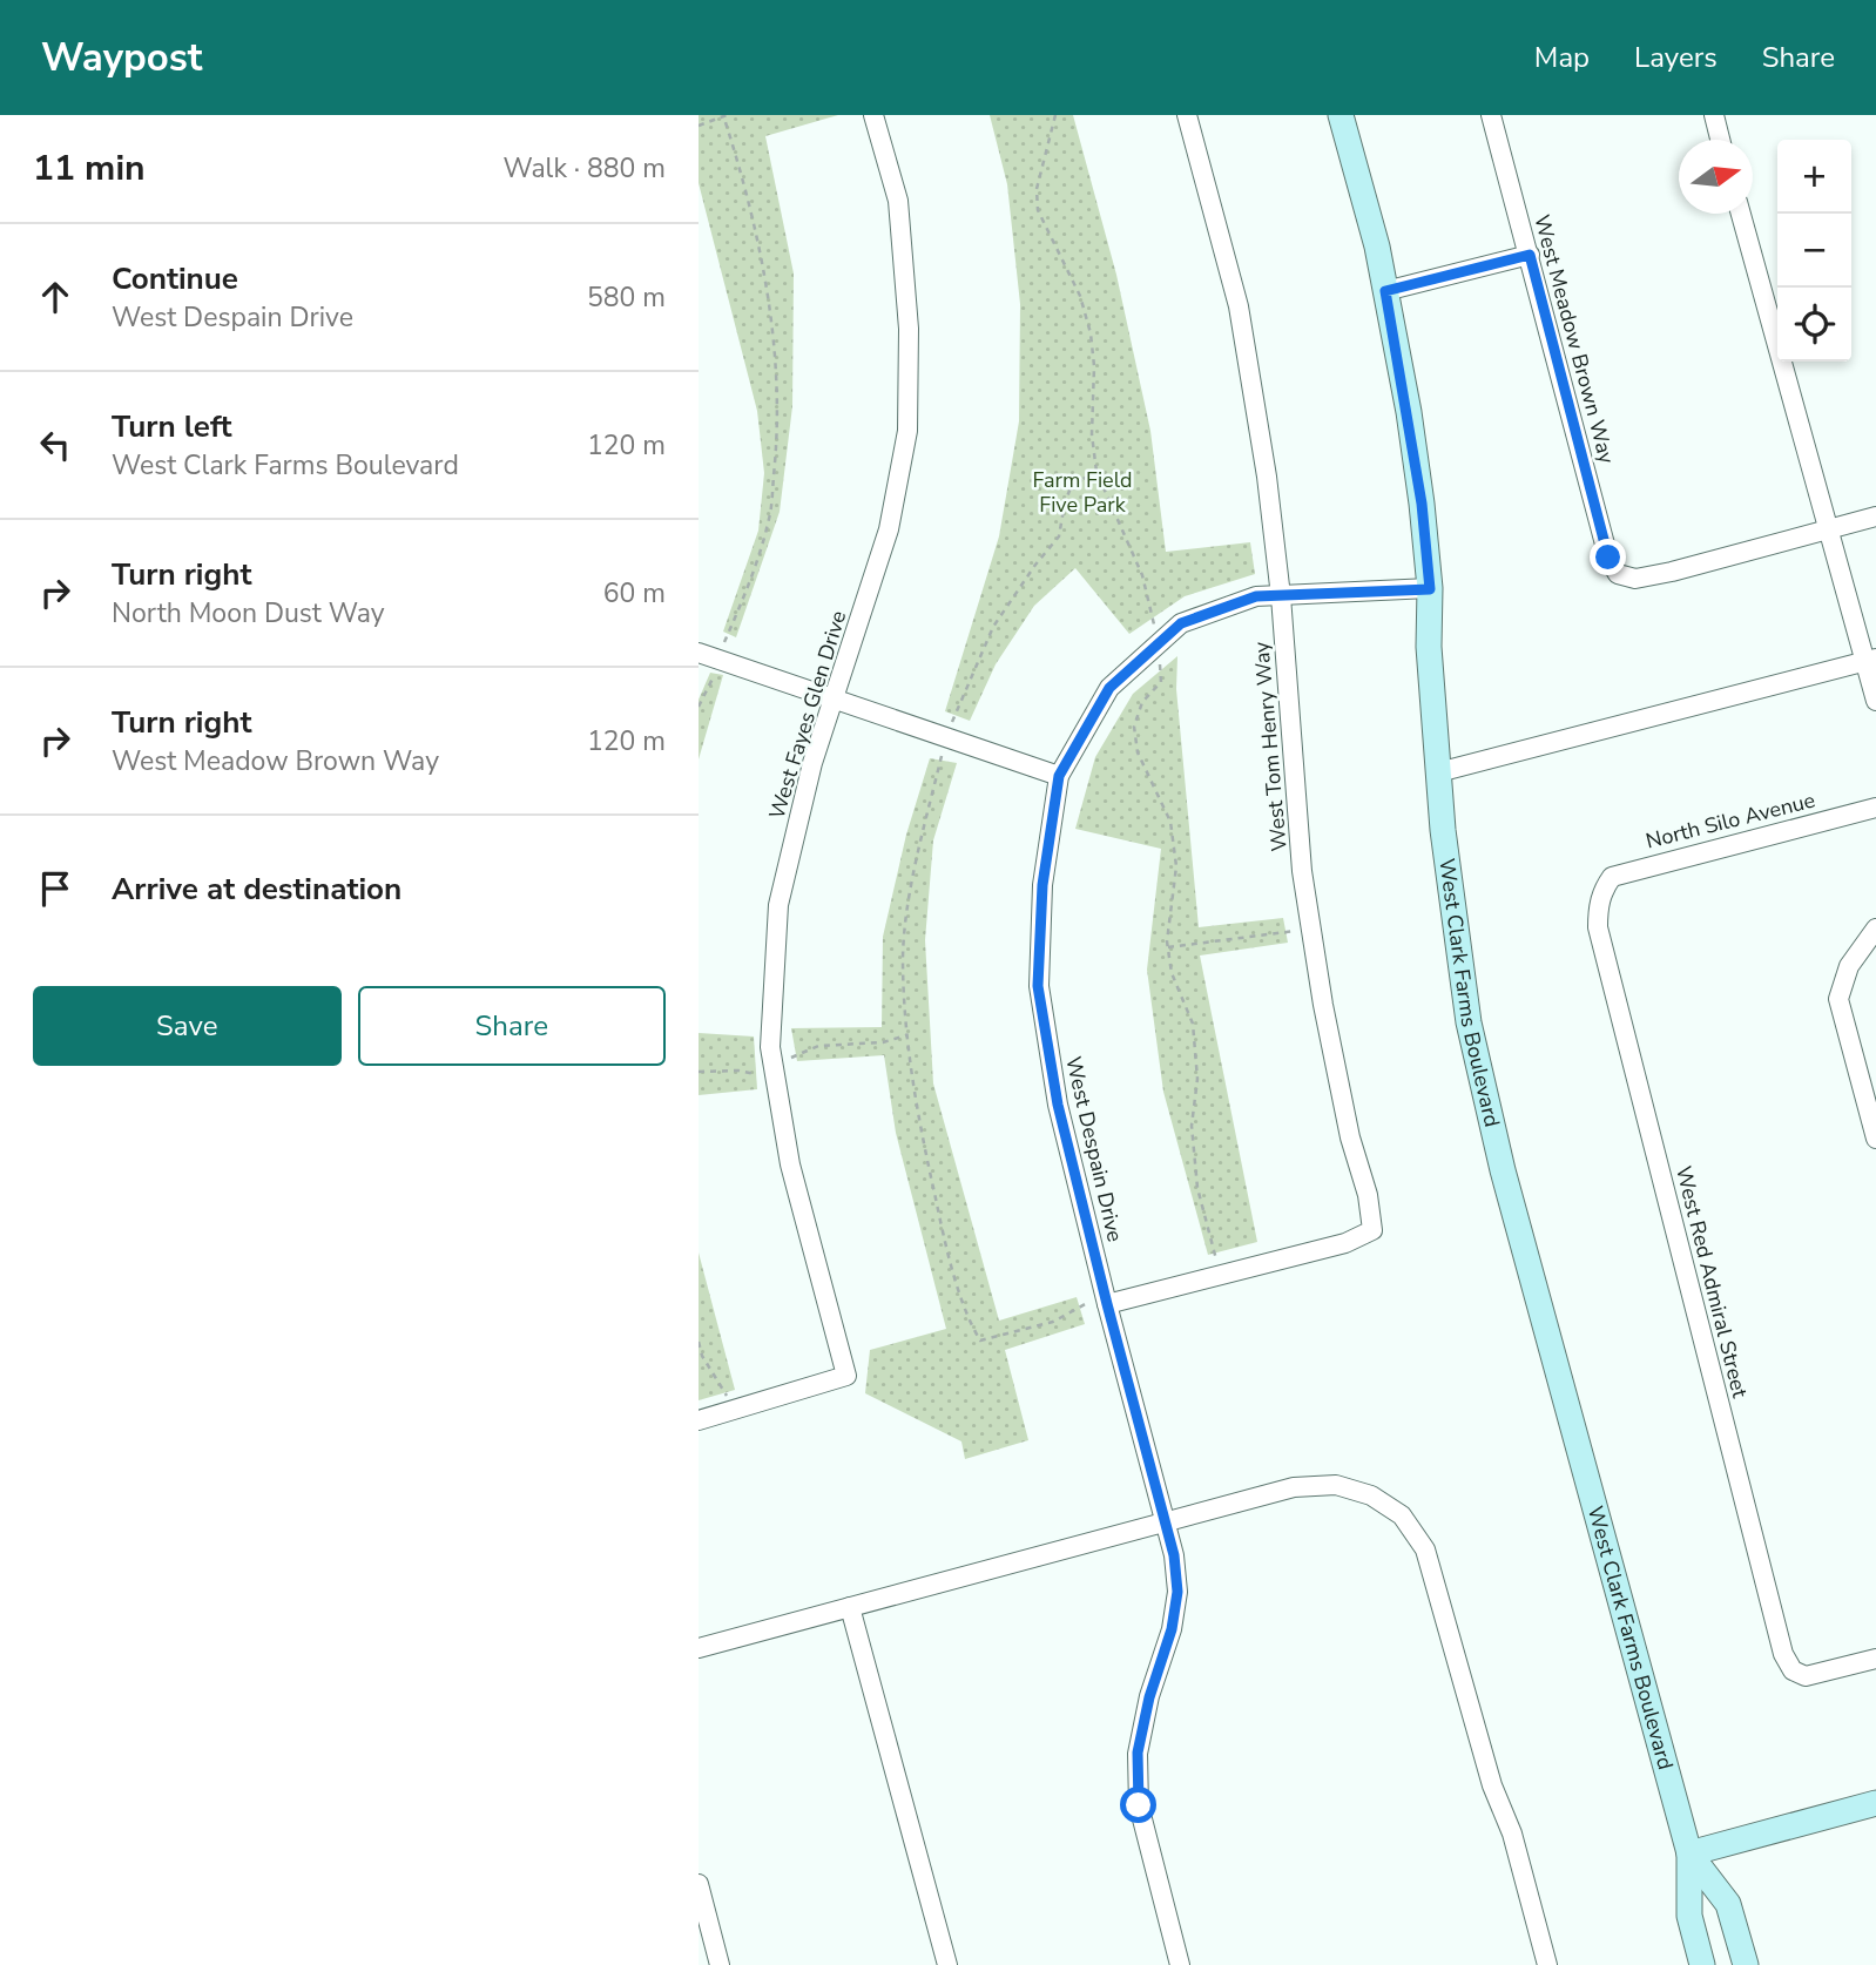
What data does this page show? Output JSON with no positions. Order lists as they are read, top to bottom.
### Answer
{
  "streets": {
    "street": [
      "West Meadow Brown Way",
      "West Fayes Glen Drive",
      "West Tom Henry Way",
      "North Silo Avenue",
      "West Clark Farms Boulevard",
      "West Despain Drive",
      "West Red Admiral Street"
    ]
  },
  "crossings": [
    ["West Tom Henry Way", "West Despain Drive"],
    ["North Silo Avenue", "West Red Admiral Street"],
    ["West Clark Farms Boulevard", "West Despain Drive"]
  ],
  "parks": ["Farm Field Five Park"],
  "north": "right",
  "page": {
    "header": "Waypost",
    "nav": ["Map", "Layers", "Share"],
    "heading": ["11 min", "Walk · 880 m"],
    "map_buttons": ["+", "−"],
    "list": [
      ["Continue", "West Despain Drive", "580 m"],
      ["Turn left", "West Clark Farms Boulevard", "120 m"],
      ["Turn right", "North Moon Dust Way", "60 m"],
      ["Turn right", "West Meadow Brown Way", "120 m"],
      "Arrive at destination"
    ],
    "buttons": ["Save", "Share"]
  }
}
